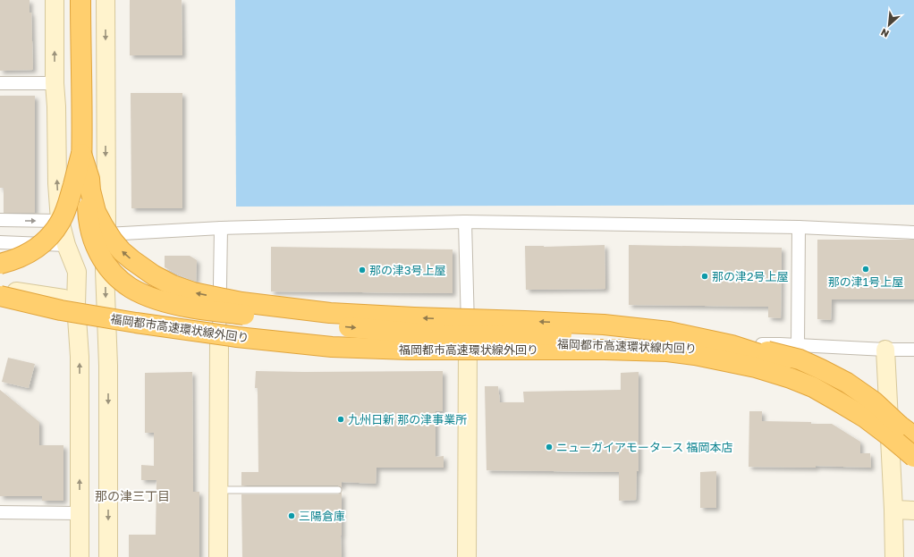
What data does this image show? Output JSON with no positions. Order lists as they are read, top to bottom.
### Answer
{
  "streets": {
    "highway": ["福岡都市高速環状線外回り", "福岡都市高速環状線内回り"]
  },
  "districts": ["那の津三丁目"],
  "places": [
    "那の津1号上屋",
    "那の津3号上屋",
    "那の津2号上屋",
    "九州日新 那の津事業所",
    "ニューガイアモータース 福岡本店",
    "三陽倉庫"
  ],
  "north": "bottom left"
}
